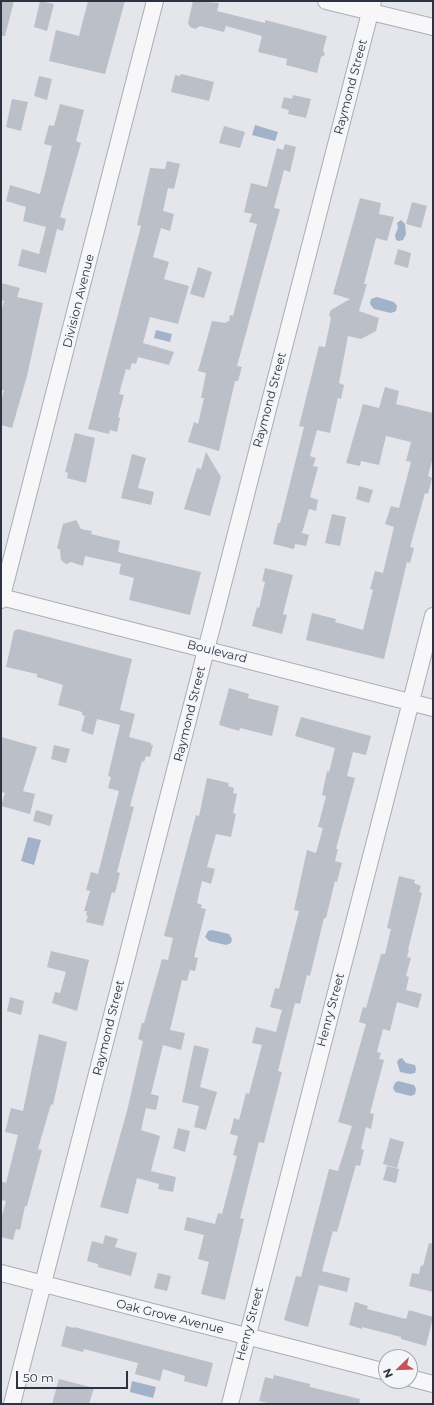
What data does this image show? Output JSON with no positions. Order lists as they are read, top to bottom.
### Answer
{
  "streets": {
    "street": [
      "Raymond Street",
      "Division Avenue",
      "Boulevard",
      "Henry Street",
      "Oak Grove Avenue"
    ]
  },
  "crossings": [
    ["Raymond Street", "Boulevard"],
    ["Raymond Street", "Oak Grove Avenue"],
    ["Division Avenue", "Boulevard"],
    ["Boulevard", "Henry Street"],
    ["Henry Street", "Oak Grove Avenue"]
  ],
  "scale_bar": "50 m",
  "north": "bottom left"
}
